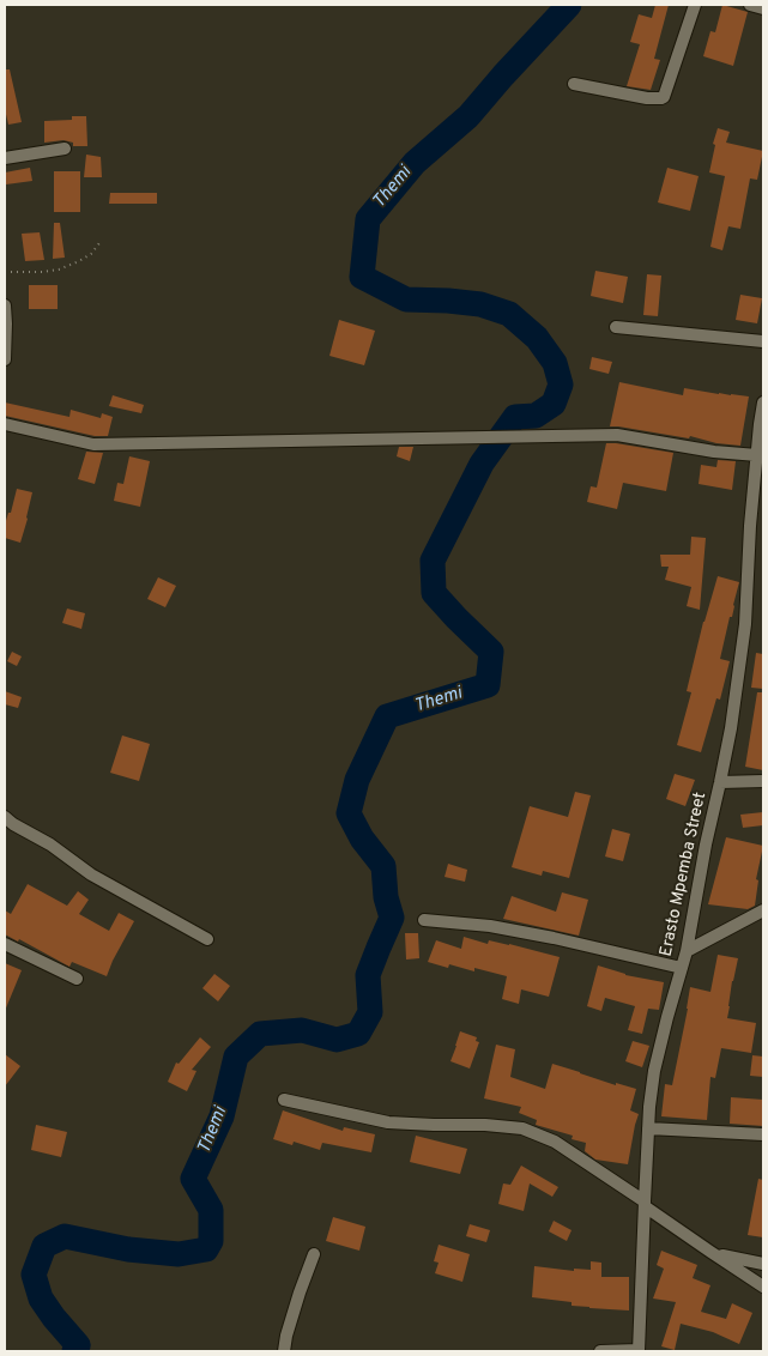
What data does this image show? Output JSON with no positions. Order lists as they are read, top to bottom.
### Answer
{
  "streets": {
    "street": ["Erasto Mpemba Street"]
  },
  "water": ["Themi"]
}
